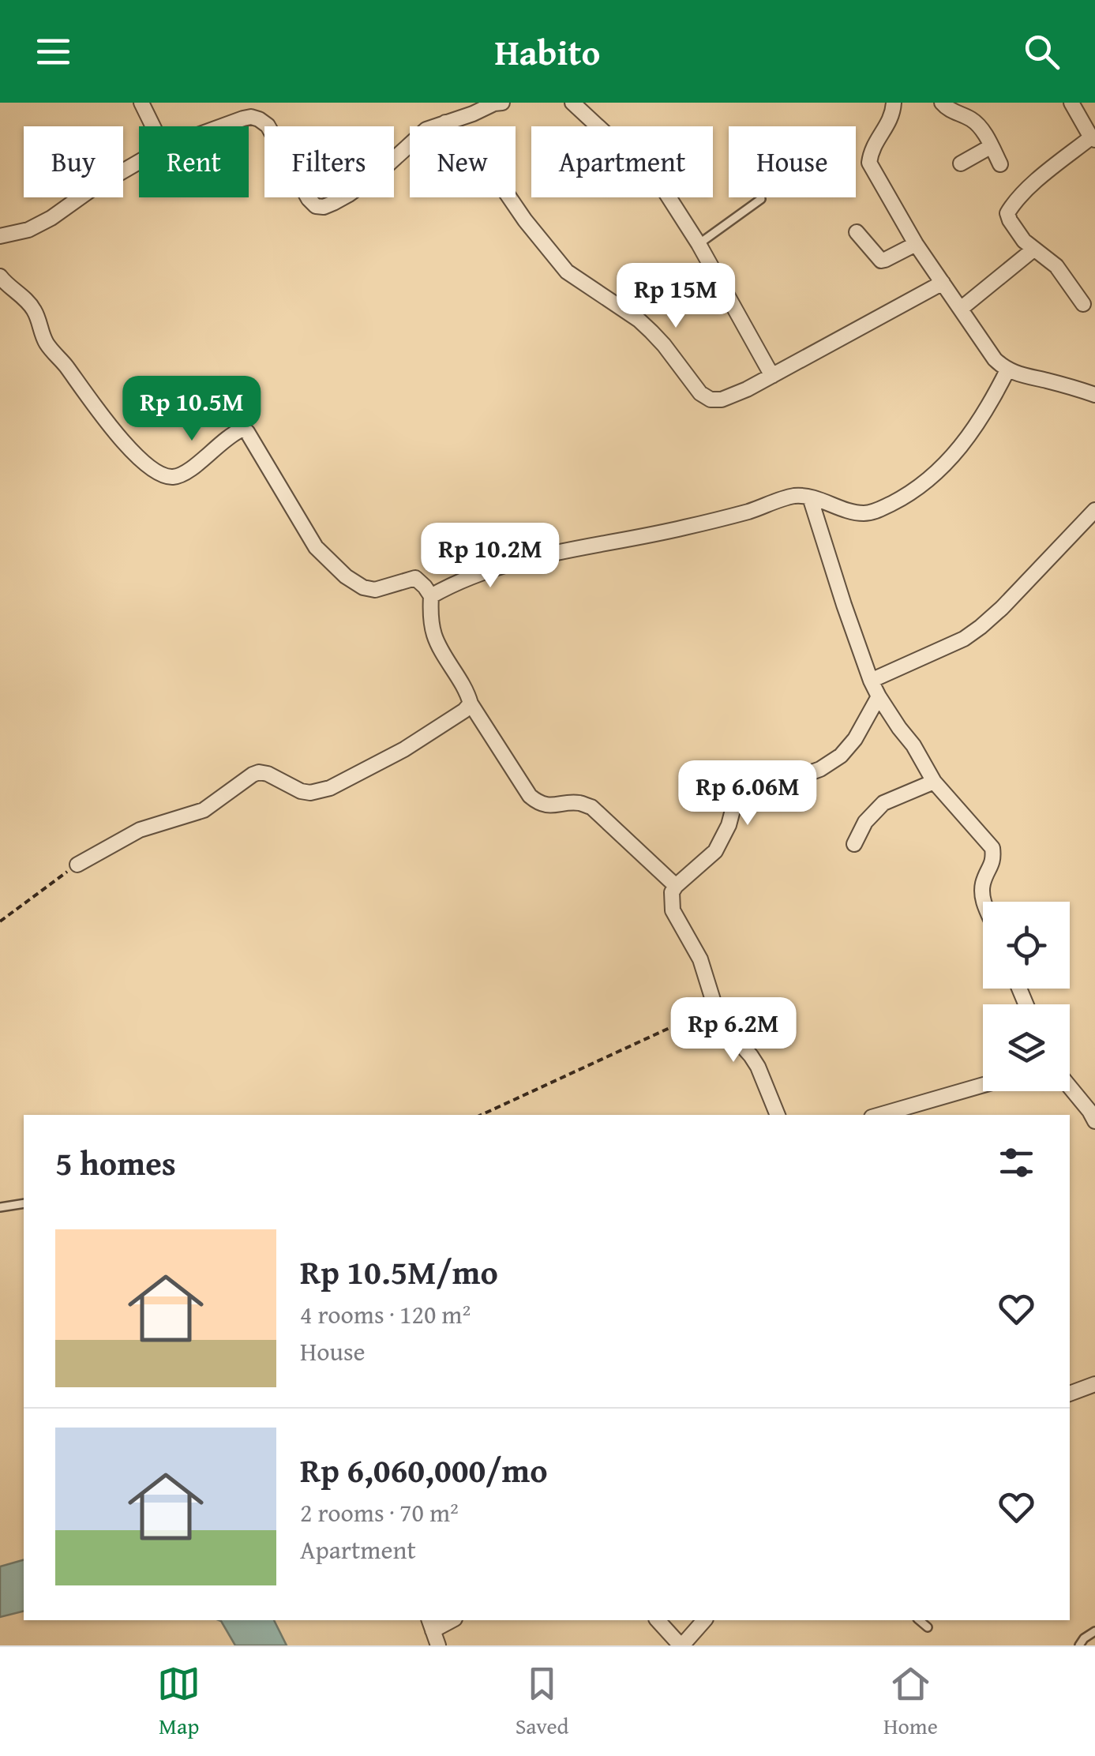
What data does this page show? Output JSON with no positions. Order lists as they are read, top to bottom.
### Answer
{
  "page": {
    "header": "Habito",
    "chip": [
      "Buy",
      "Rent",
      "Filters",
      "New",
      "Apartment",
      "House"
    ],
    "price": [
      "Rp 15M",
      "Rp 10.5M",
      "Rp 10.2M",
      "Rp 6.06M",
      "Rp 6.2M"
    ],
    "heading": "5 homes",
    "list": [
      {
        "name": "Rp 10.5M/mo",
        "note": "4 rooms · 120 m² · House"
      },
      {
        "name": "Rp 6,060,000/mo",
        "note": "2 rooms · 70 m² · Apartment"
      }
    ],
    "tabs": ["Map", "Saved", "Home"]
  }
}
